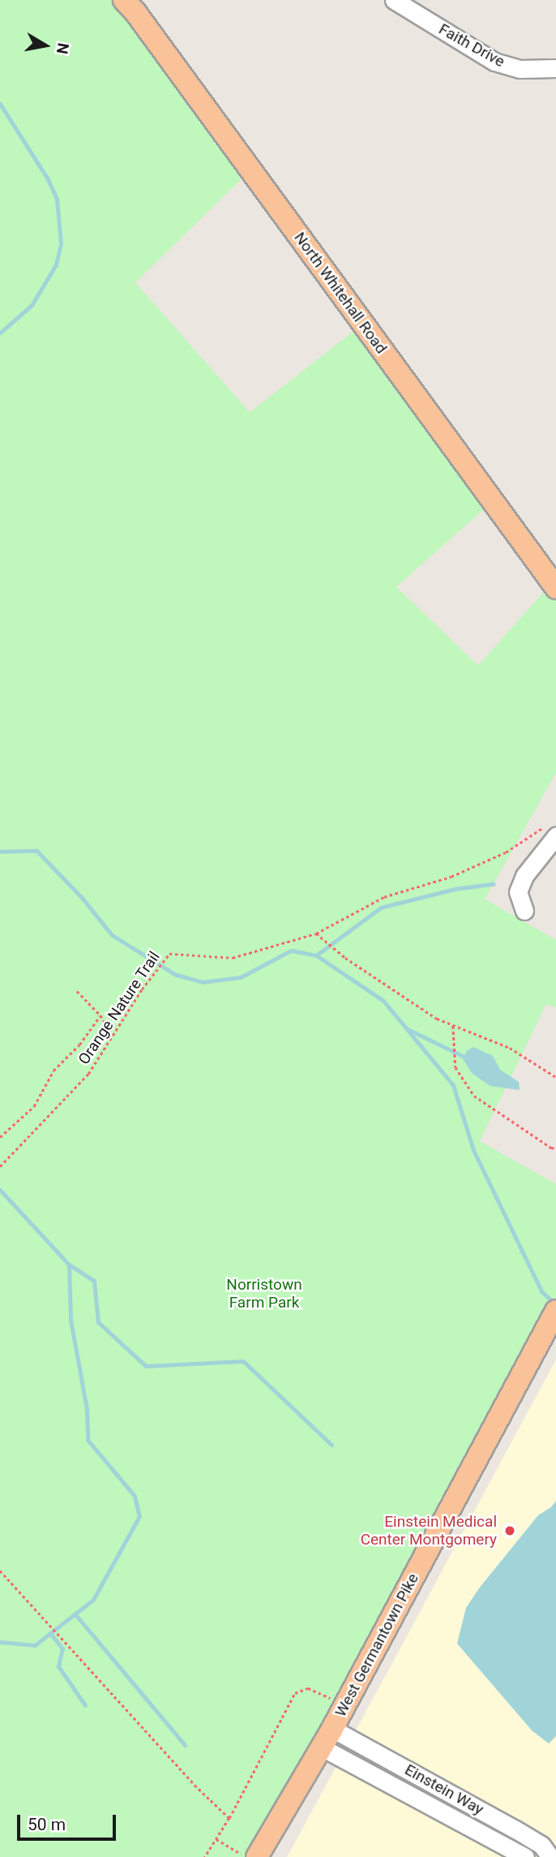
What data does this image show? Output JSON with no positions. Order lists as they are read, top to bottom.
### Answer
{
  "streets": {
    "main road": ["North Whitehall Road", "West Germantown Pike"],
    "street": ["Faith Drive", "Einstein Way"],
    "path": ["Orange Nature Trail"]
  },
  "crossings": [
    ["West Germantown Pike", "Einstein Way"]
  ],
  "parks": ["Norristown Farm Park"],
  "places": ["Einstein Medical Center Montgomery"],
  "scale_bar": "50 m",
  "north": "right"
}
